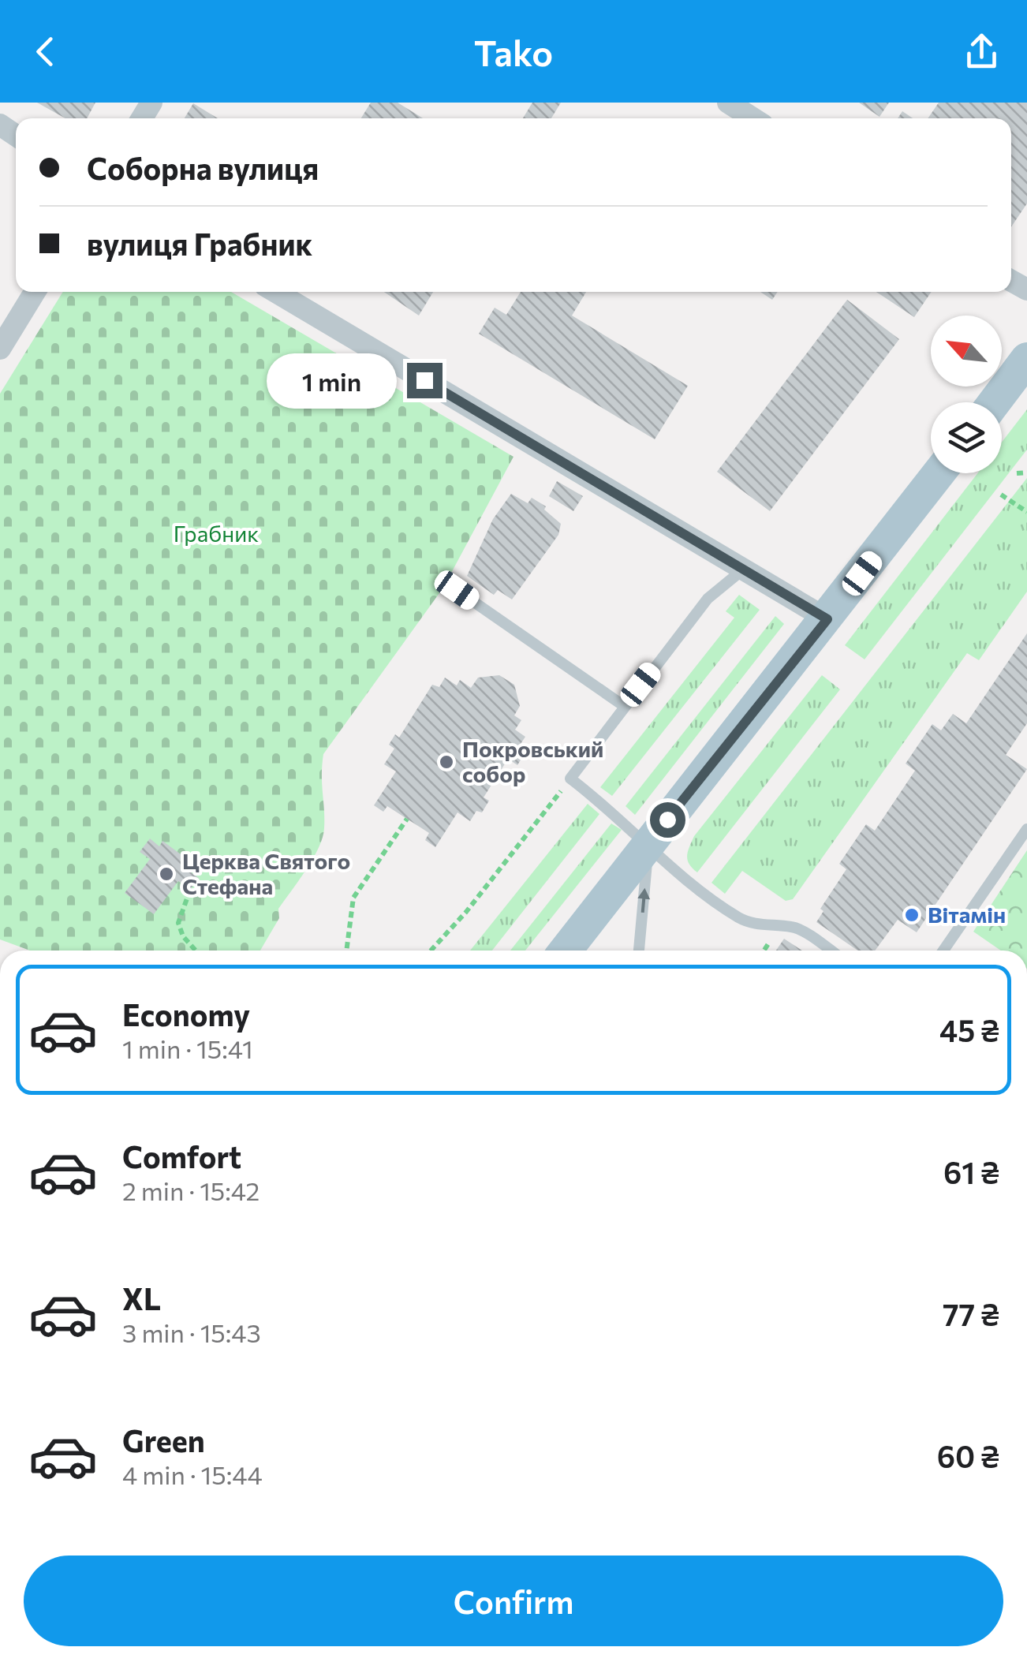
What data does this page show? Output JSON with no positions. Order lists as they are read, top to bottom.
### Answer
{
  "parks": ["Грабник"],
  "places": ["Покровський собор", "Церква Святого Стефана", "Вітамін"],
  "north": "top left",
  "page": {
    "header": "Tako",
    "banner": ["Соборна вулиця", "вулиця Грабник"],
    "bubble": "1 min",
    "list": [
      {
        "name": "Economy",
        "note": "1 min · 15:41",
        "value": "45 ₴"
      },
      {
        "name": "Comfort",
        "note": "2 min · 15:42",
        "value": "61 ₴"
      },
      {
        "name": "XL",
        "note": "3 min · 15:43",
        "value": "77 ₴"
      },
      {
        "name": "Green",
        "note": "4 min · 15:44",
        "value": "60 ₴"
      }
    ],
    "buttons": "Confirm"
  }
}
